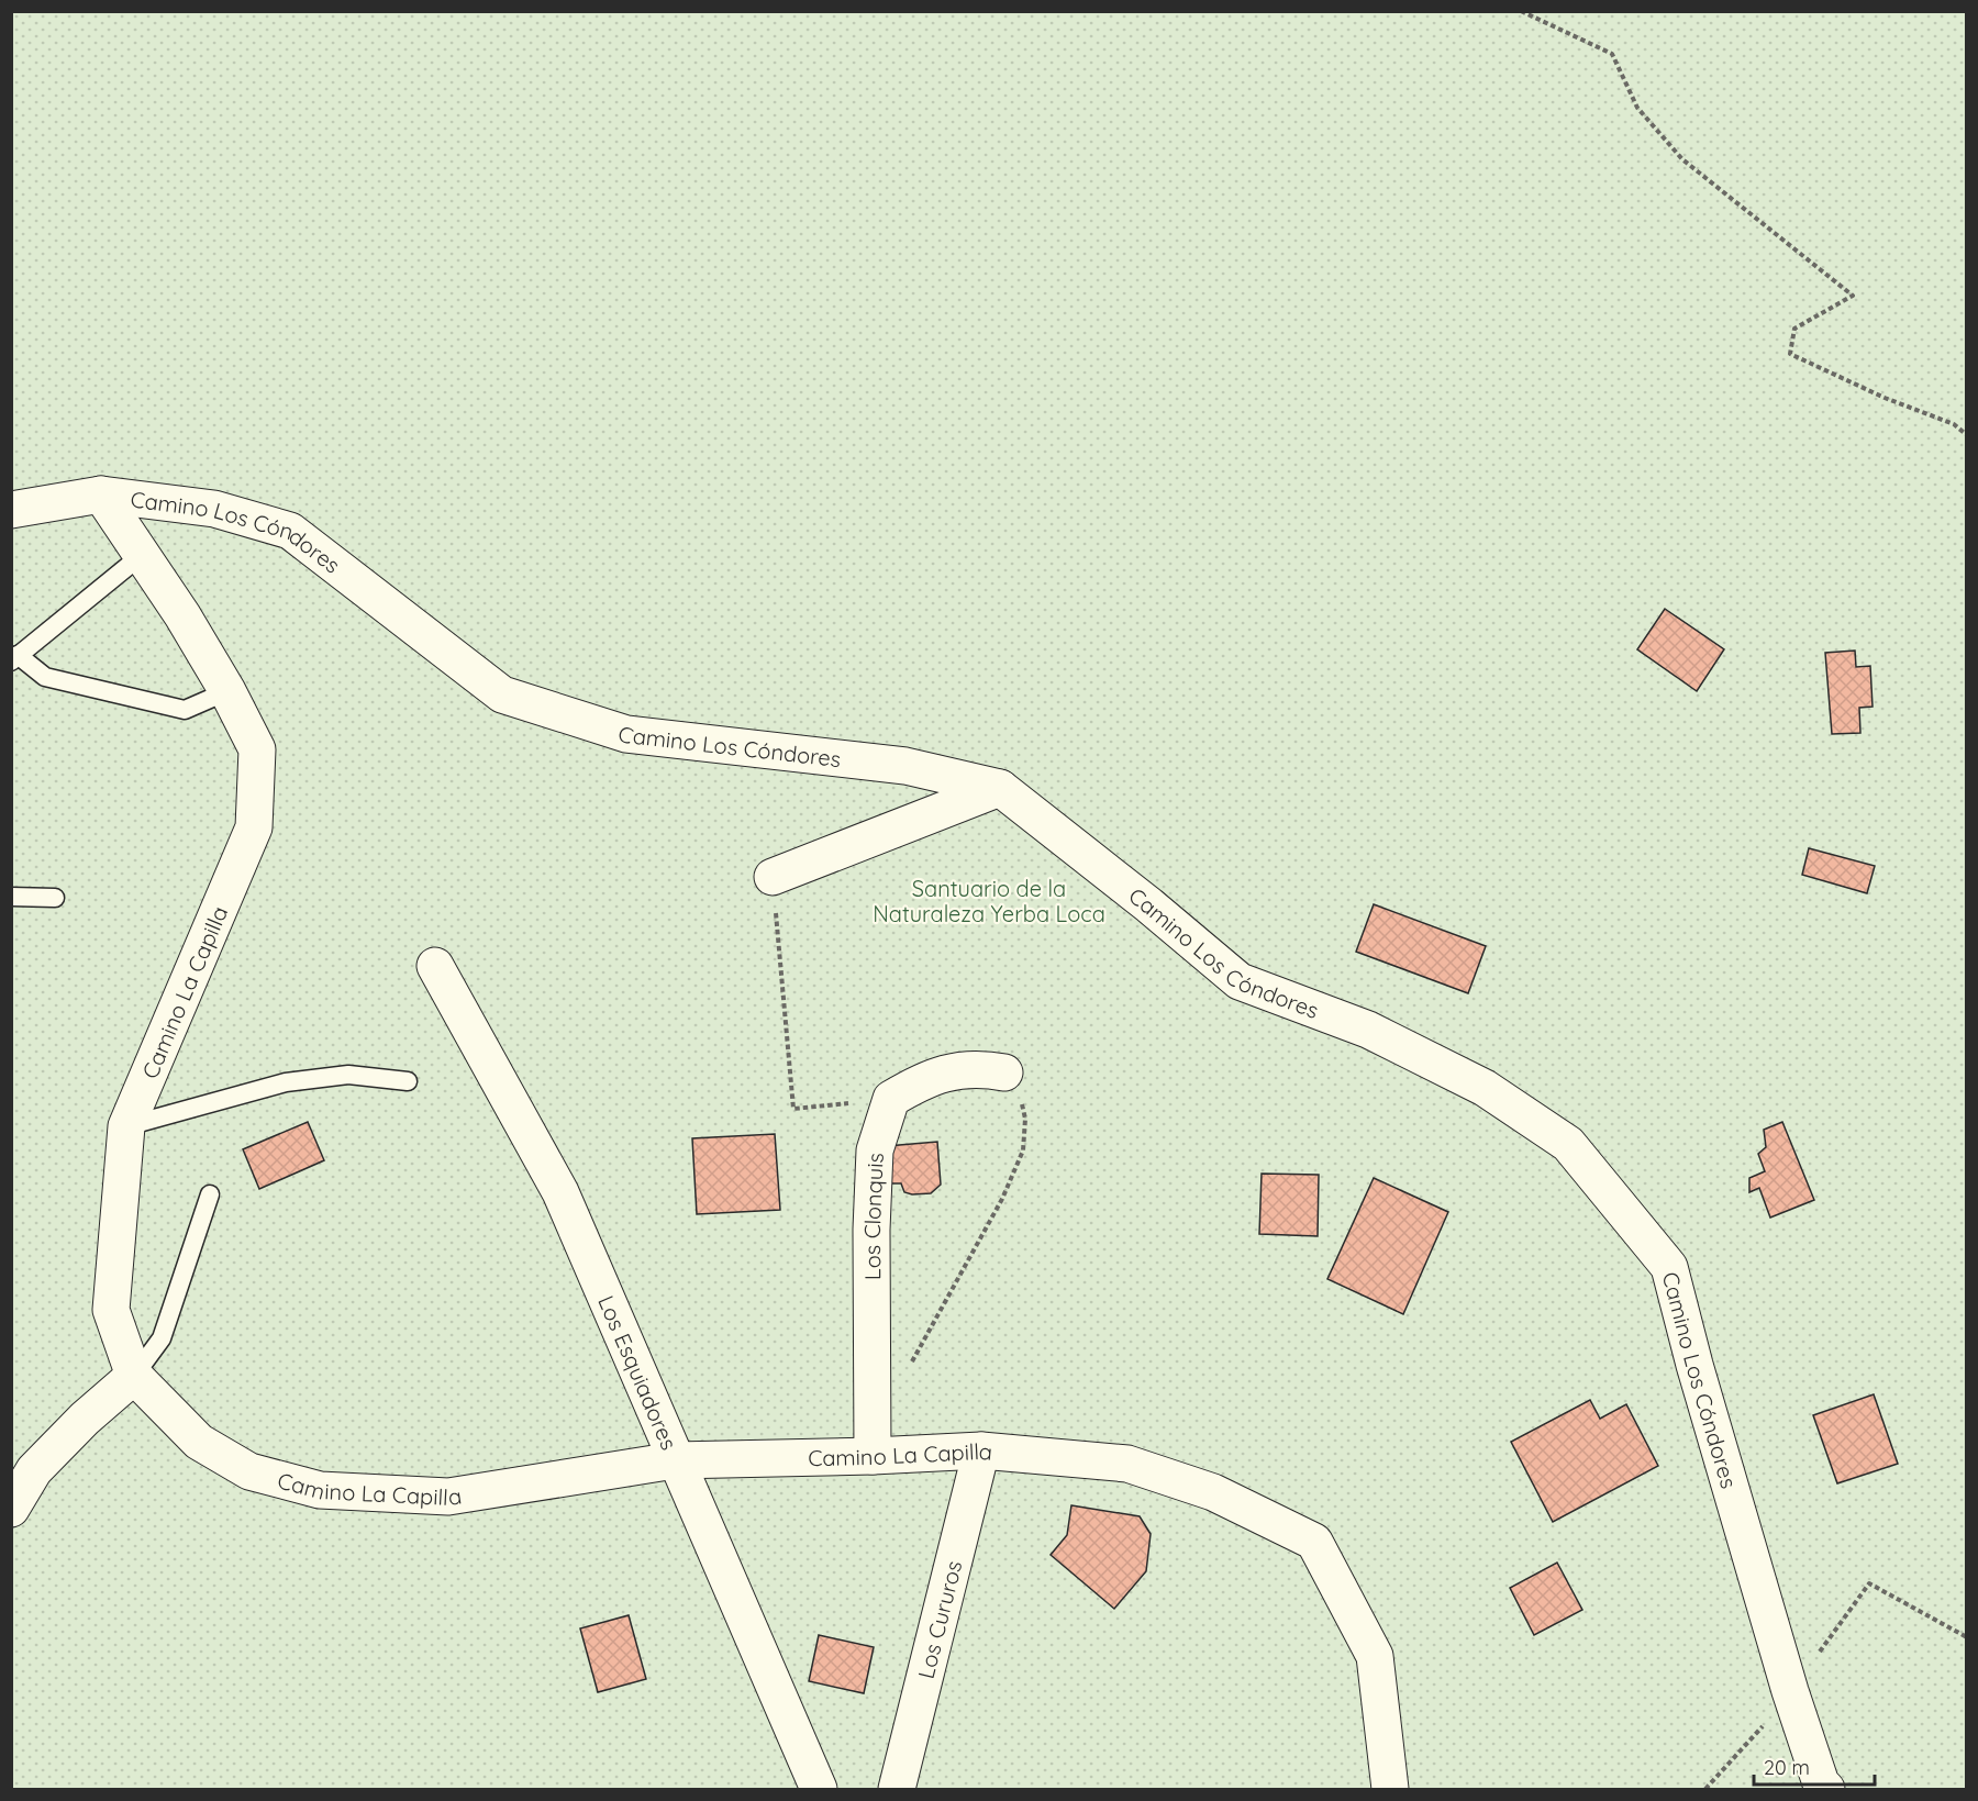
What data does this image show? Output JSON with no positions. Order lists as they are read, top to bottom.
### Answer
{
  "streets": {
    "street": [
      "Camino Los Cóndores",
      "Camino La Capilla",
      "Los Clonquis",
      "Los Esquiadores",
      "Los Cururos"
    ]
  },
  "crossings": [
    ["Camino Los Cóndores", "Camino La Capilla"],
    ["Camino La Capilla", "Los Clonquis"],
    ["Camino La Capilla", "Los Esquiadores"],
    ["Camino La Capilla", "Los Cururos"]
  ],
  "parks": ["Santuario de la Naturaleza Yerba Loca"],
  "scale_bar": "20 m"
}
